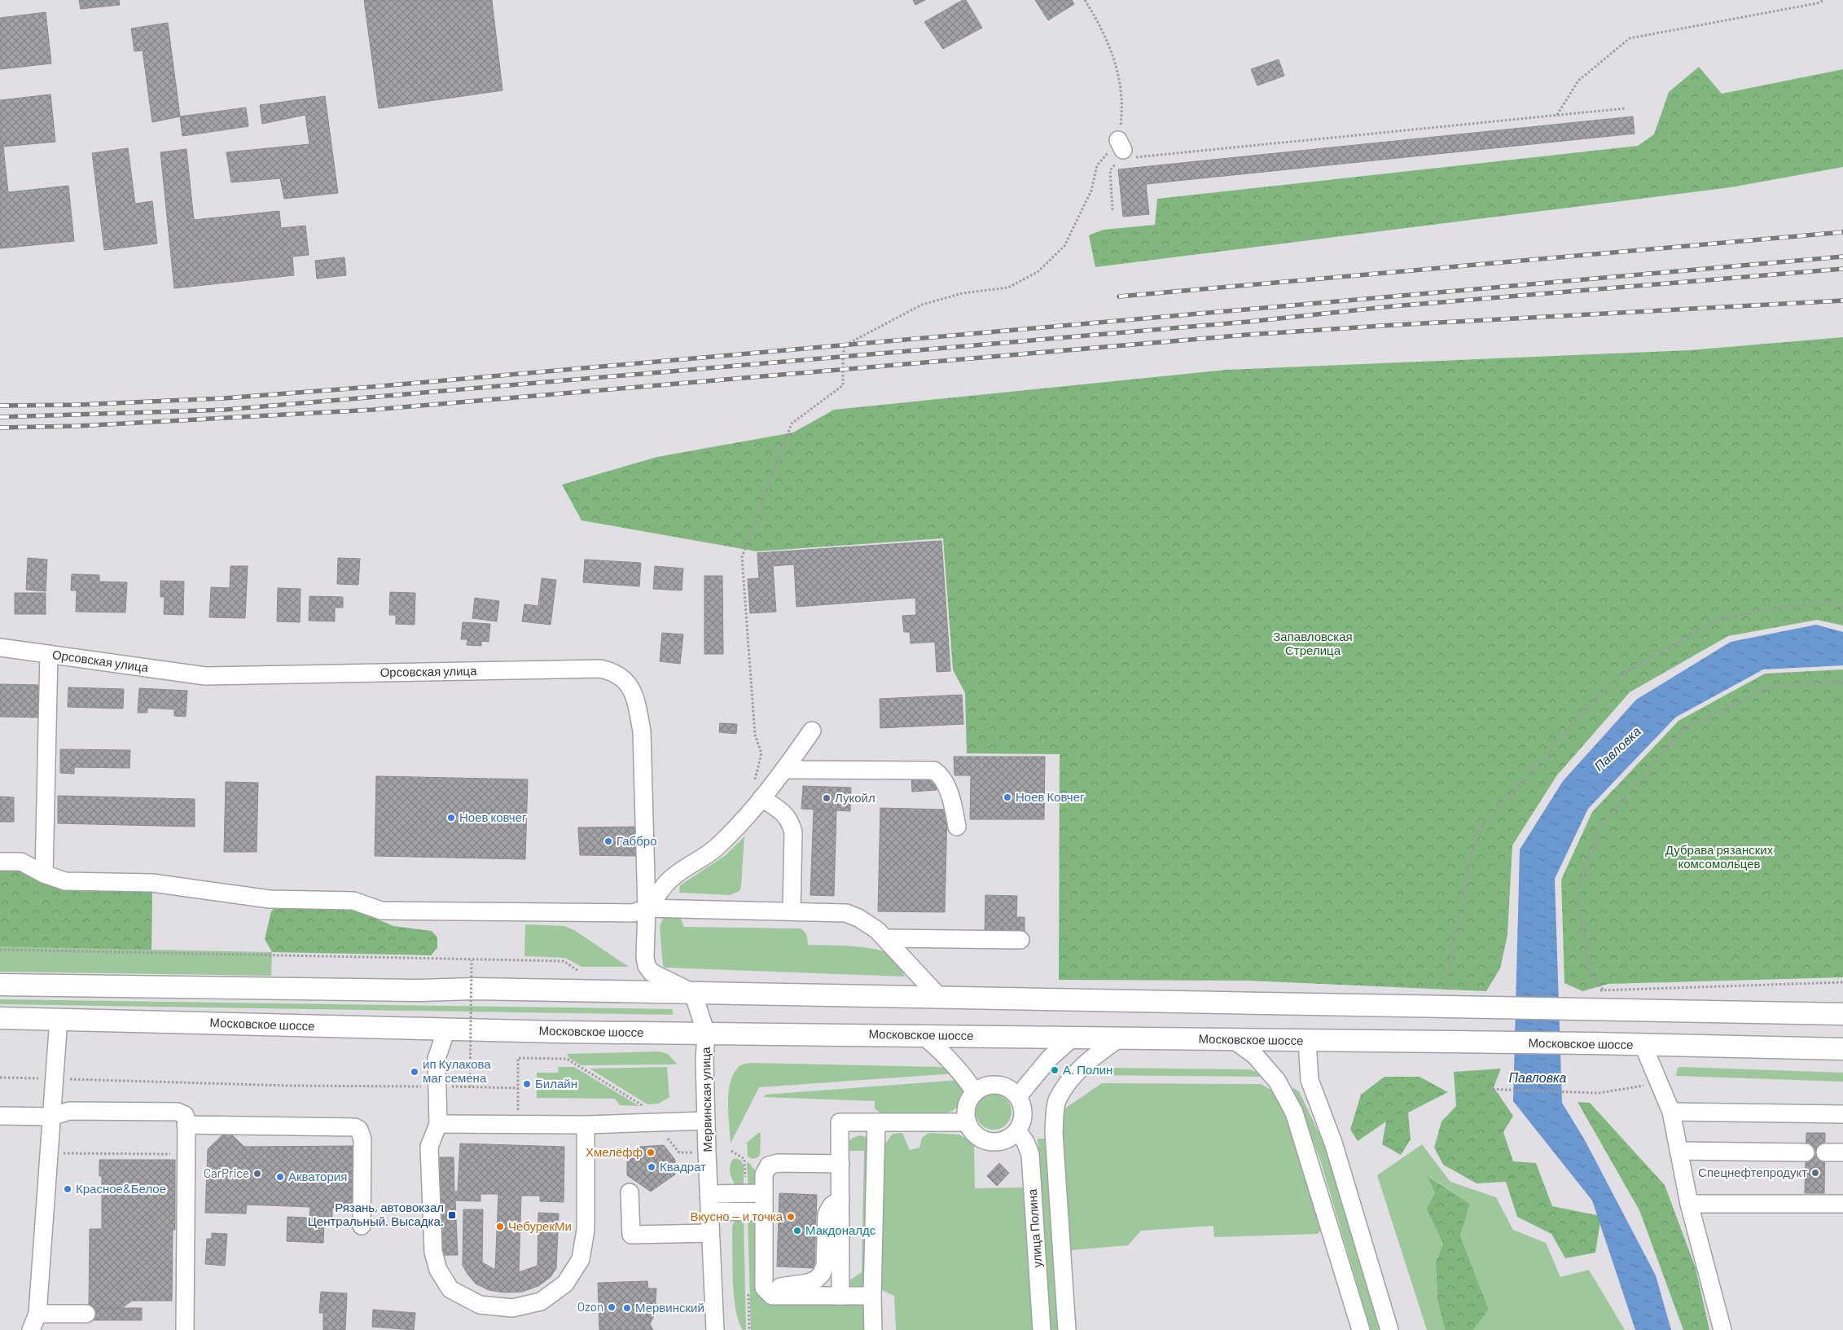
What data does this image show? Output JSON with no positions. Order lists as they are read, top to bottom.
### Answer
{
  "streets": {
    "main road": ["Московское шоссе"],
    "street": ["Орсовская улица", "Мервинская улица", "улица Полина"]
  },
  "crossings": [
    ["Орсовская улица", "Мервинская улица"],
    ["Московское шоссе", "Мервинская улица"]
  ],
  "water": ["Павловка"],
  "parks": ["Запавловская Стрелица", "Дубрава рязанских комсомольцев"],
  "places": {
    "other": [
      "Ноев Ковчег",
      "Лукойл",
      "Ноев ковчег",
      "Габбро",
      "А. Полин",
      "ип Кулакова маг семена",
      "Билайн",
      "Хмелёфф",
      "Квадрат",
      "Спецнефтепродукт",
      "CarPrice",
      "Акватория",
      "Красное&Белое",
      "Вкусно — и точка",
      "ЧебурекМи",
      "Макдоналдс",
      "Ozon",
      "Мервинский"
    ],
    "transit": ["Рязань, автовокзал Центральный. Высадка."]
  }
}
